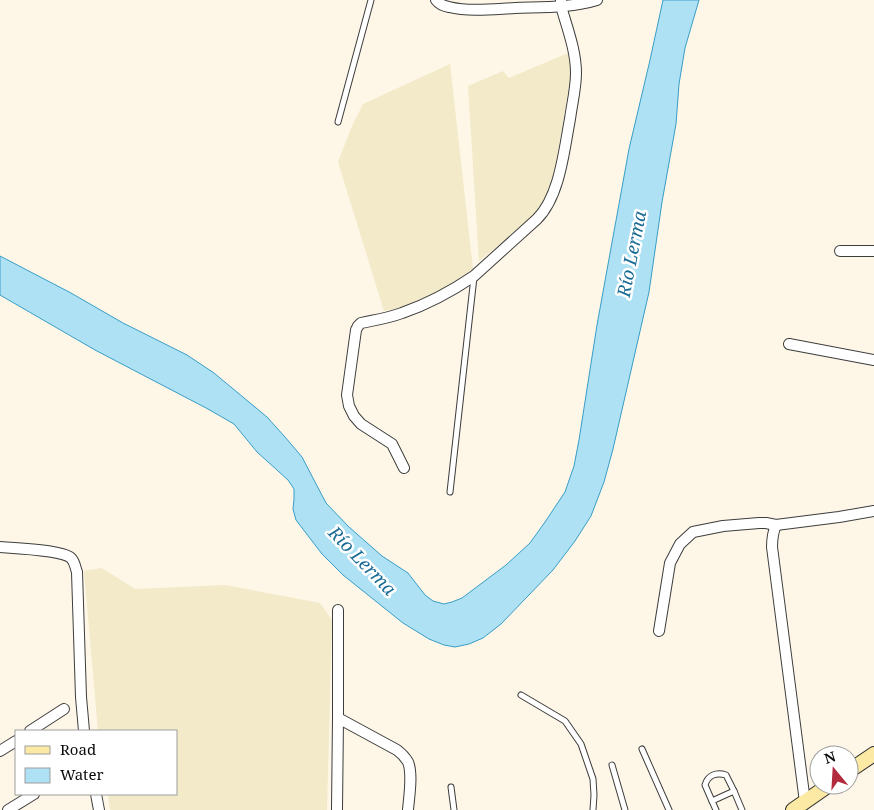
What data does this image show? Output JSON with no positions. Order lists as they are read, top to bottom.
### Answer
{
  "water": ["Río Lerma"],
  "legend": ["Road", "Water"],
  "north": "top"
}
